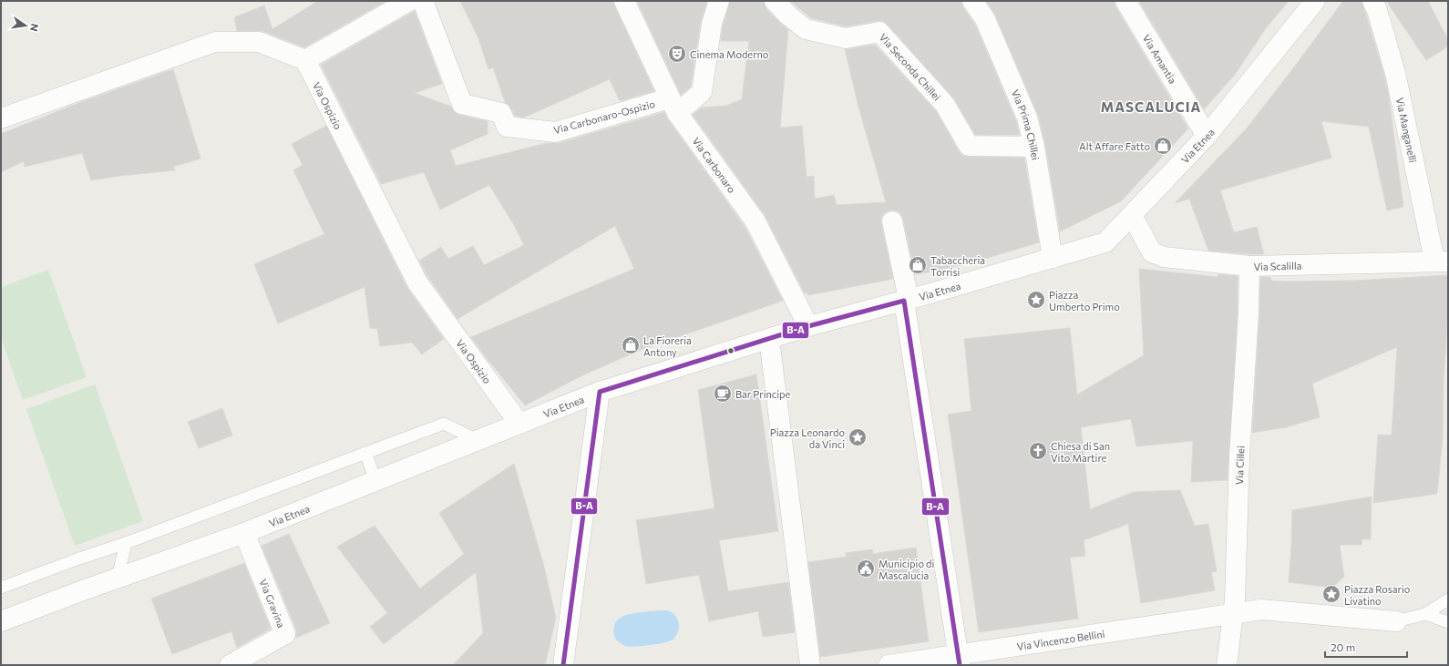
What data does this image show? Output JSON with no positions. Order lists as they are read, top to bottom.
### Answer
{
  "streets": {
    "street": [
      "Via Amantia",
      "Via Seconda Chillei",
      "Via Ospizio",
      "Via Carbonaro-Ospizio",
      "Via Prima Chillei",
      "Via Manganelli",
      "Via Etnea",
      "Via Carbonaro",
      "Via Scalilla",
      "Via Cillei",
      "Via Gravina",
      "Via Vincenzo Bellini"
    ]
  },
  "crossings": [
    ["Via Amantia", "Via Etnea"],
    ["Via Seconda Chillei", "Via Prima Chillei"],
    ["Via Ospizio", "Via Etnea"],
    ["Via Carbonaro-Ospizio", "Via Carbonaro"],
    ["Via Prima Chillei", "Via Etnea"],
    ["Via Manganelli", "Via Scalilla"],
    ["Via Etnea", "Via Carbonaro"],
    ["Via Etnea", "Via Scalilla"],
    ["Via Etnea", "Via Gravina"],
    ["Via Scalilla", "Via Cillei"],
    ["Via Cillei", "Via Vincenzo Bellini"]
  ],
  "districts": ["MASCALUCIA"],
  "places": {
    "theatre": ["Cinema Moderno"],
    "shop": ["Alt Affare Fatto", "Tabaccheria Torrisi", "La Fioreria Antony"],
    "place": ["Piazza Umberto Primo", "Piazza Leonardo da Vinci", "Piazza Rosario Livatino"],
    "cafe": ["Bar Principe"],
    "church": ["Chiesa di San Vito Martire"],
    "public building": ["Municipio di Mascalucia"]
  },
  "lines": ["transit line B-A"],
  "scale_bar": "20 m",
  "north": "right"
}
